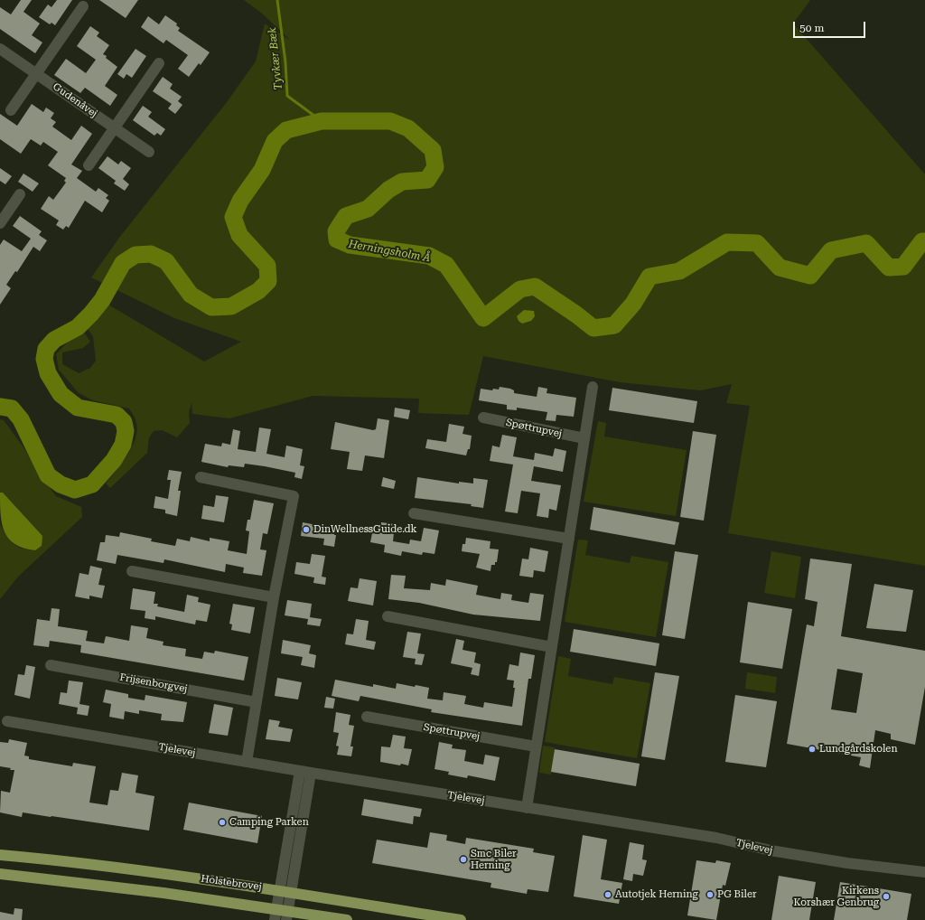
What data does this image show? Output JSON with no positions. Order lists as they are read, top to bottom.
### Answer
{
  "streets": {
    "main road": ["Holstebrovej"],
    "street": [
      "Gudenåvej",
      "Spøttrupvej",
      "Frijsenborgvej",
      "Tjelevej"
    ]
  },
  "water": ["Tyvkær Bæk", "Herningsholm Å"],
  "places": [
    "DinWellnessGuide.dk",
    "Lundgårdskolen",
    "Camping Parken",
    "Smc Biler Herning",
    "Autotjek Herning",
    "PG Biler",
    "Kirkens Korshær Genbrug"
  ],
  "scale_bar": "50 m"
}
